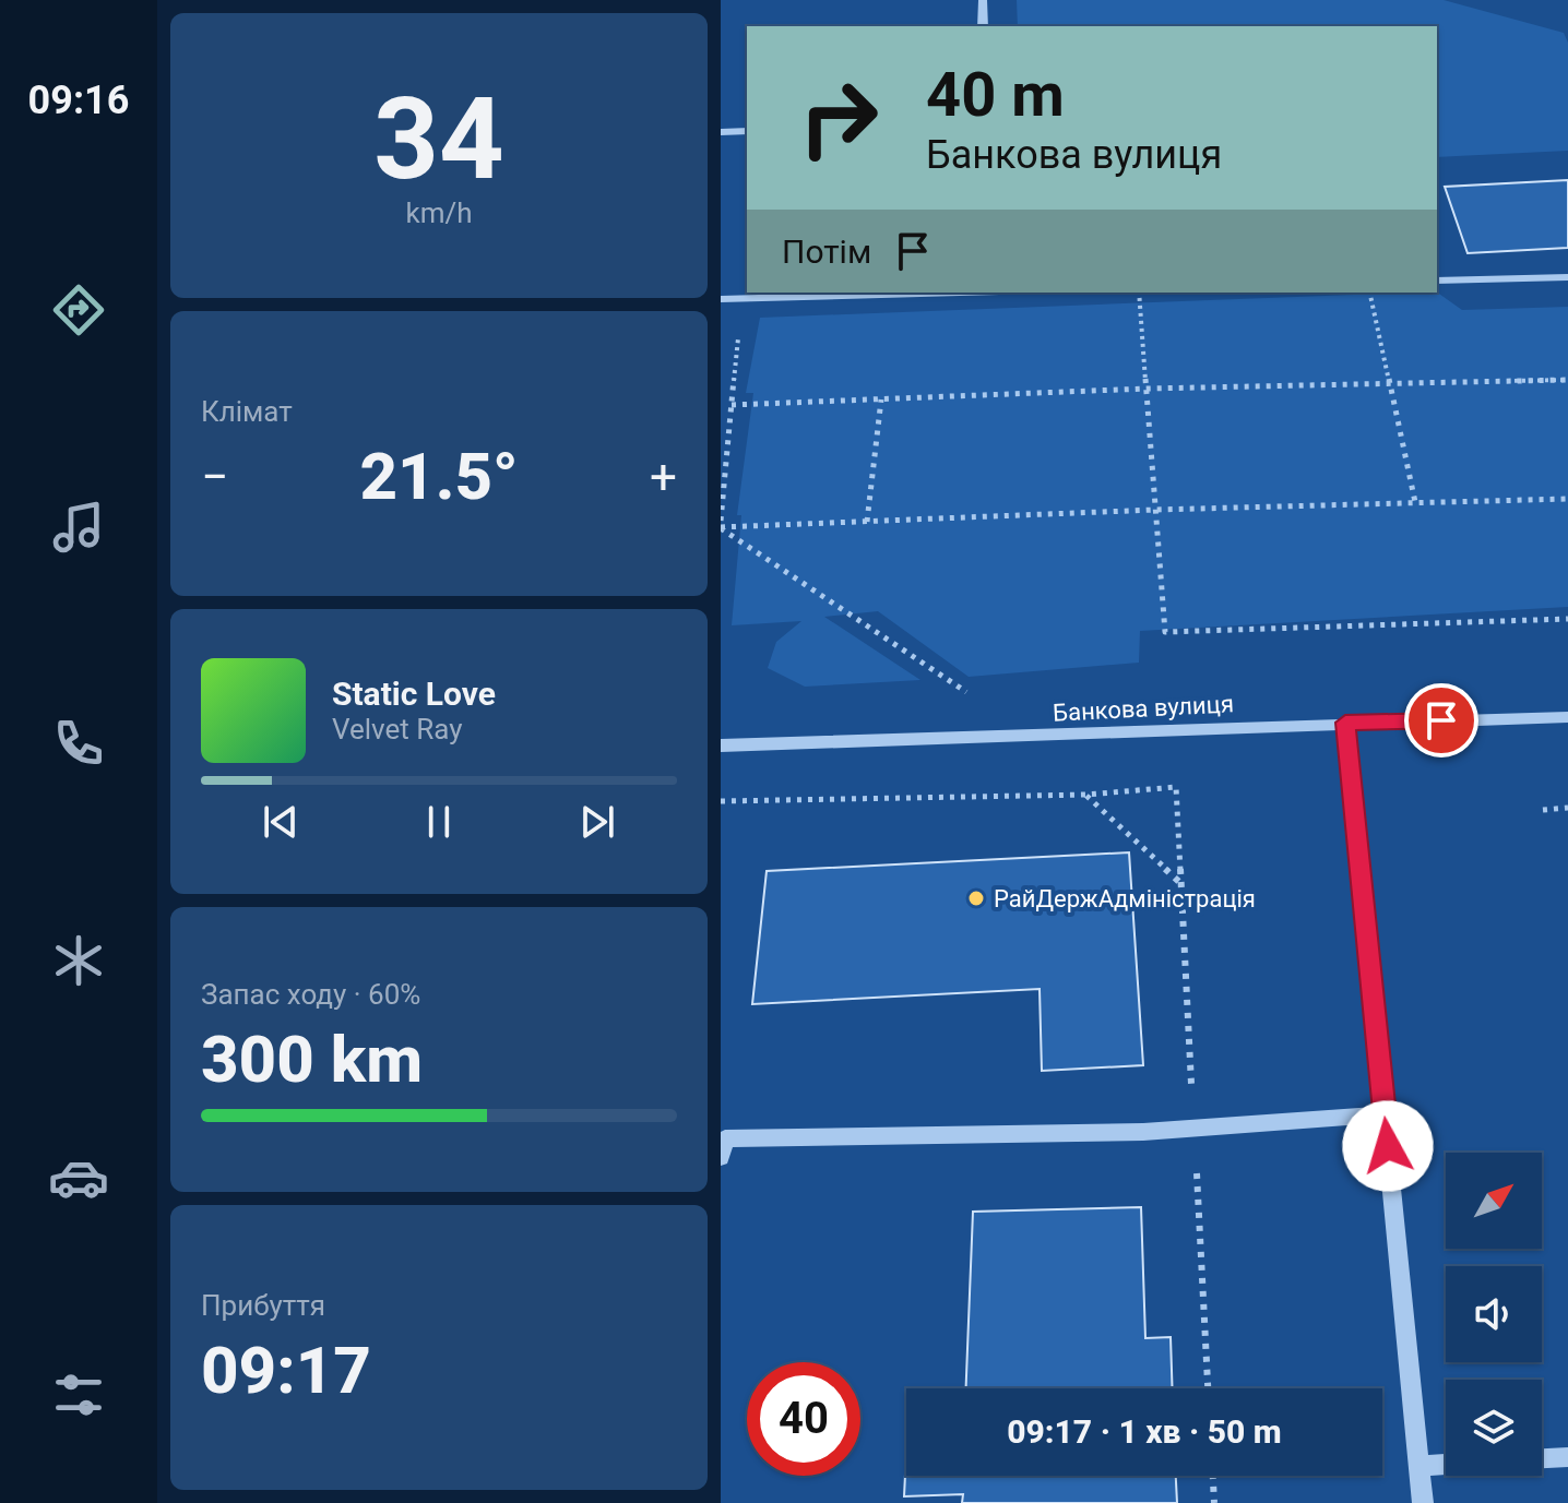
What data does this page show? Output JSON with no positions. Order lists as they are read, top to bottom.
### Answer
{
  "streets": {
    "street": ["Банкова вулиця"]
  },
  "places": ["РайДержАдміністрація"],
  "north": "top right",
  "page": {
    "tabs": "09:16",
    "tile": [
      ["34", "km/h"],
      "Клімат",
      ["Запас ходу · 60%", "300 km"],
      ["Прибуття", "09:17"]
    ],
    "turn": ["40 m", "Банкова вулиця"],
    "then": "Потім",
    "heat": ["−", "21.5°", "+"],
    "song": ["Static Love", "Velvet Ray"],
    "limit": "40",
    "trip": "09:17 · 1 хв · 50 m"
  }
}
